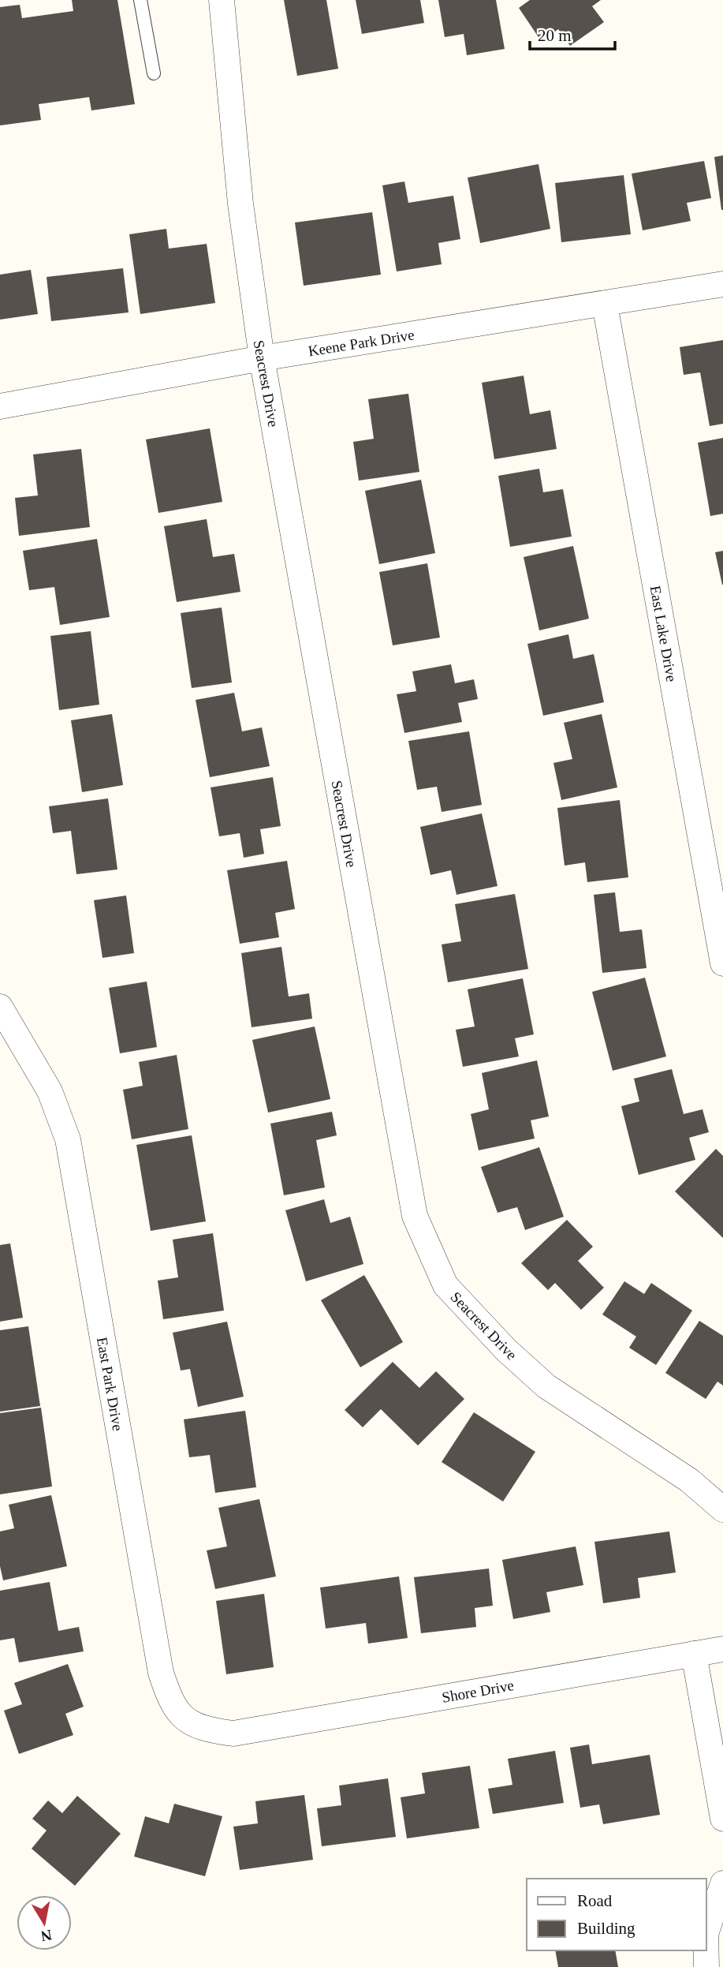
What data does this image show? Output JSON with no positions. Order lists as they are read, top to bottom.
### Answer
{
  "streets": {
    "street": [
      "Keene Park Drive",
      "Seacrest Drive",
      "East Lake Drive",
      "East Park Drive",
      "Shore Drive"
    ]
  },
  "crossings": [
    ["Keene Park Drive", "Seacrest Drive"],
    ["Keene Park Drive", "East Lake Drive"],
    ["East Park Drive", "Shore Drive"]
  ],
  "legend": ["Road", "Building"],
  "scale_bar": "20 m",
  "north": "bottom"
}
